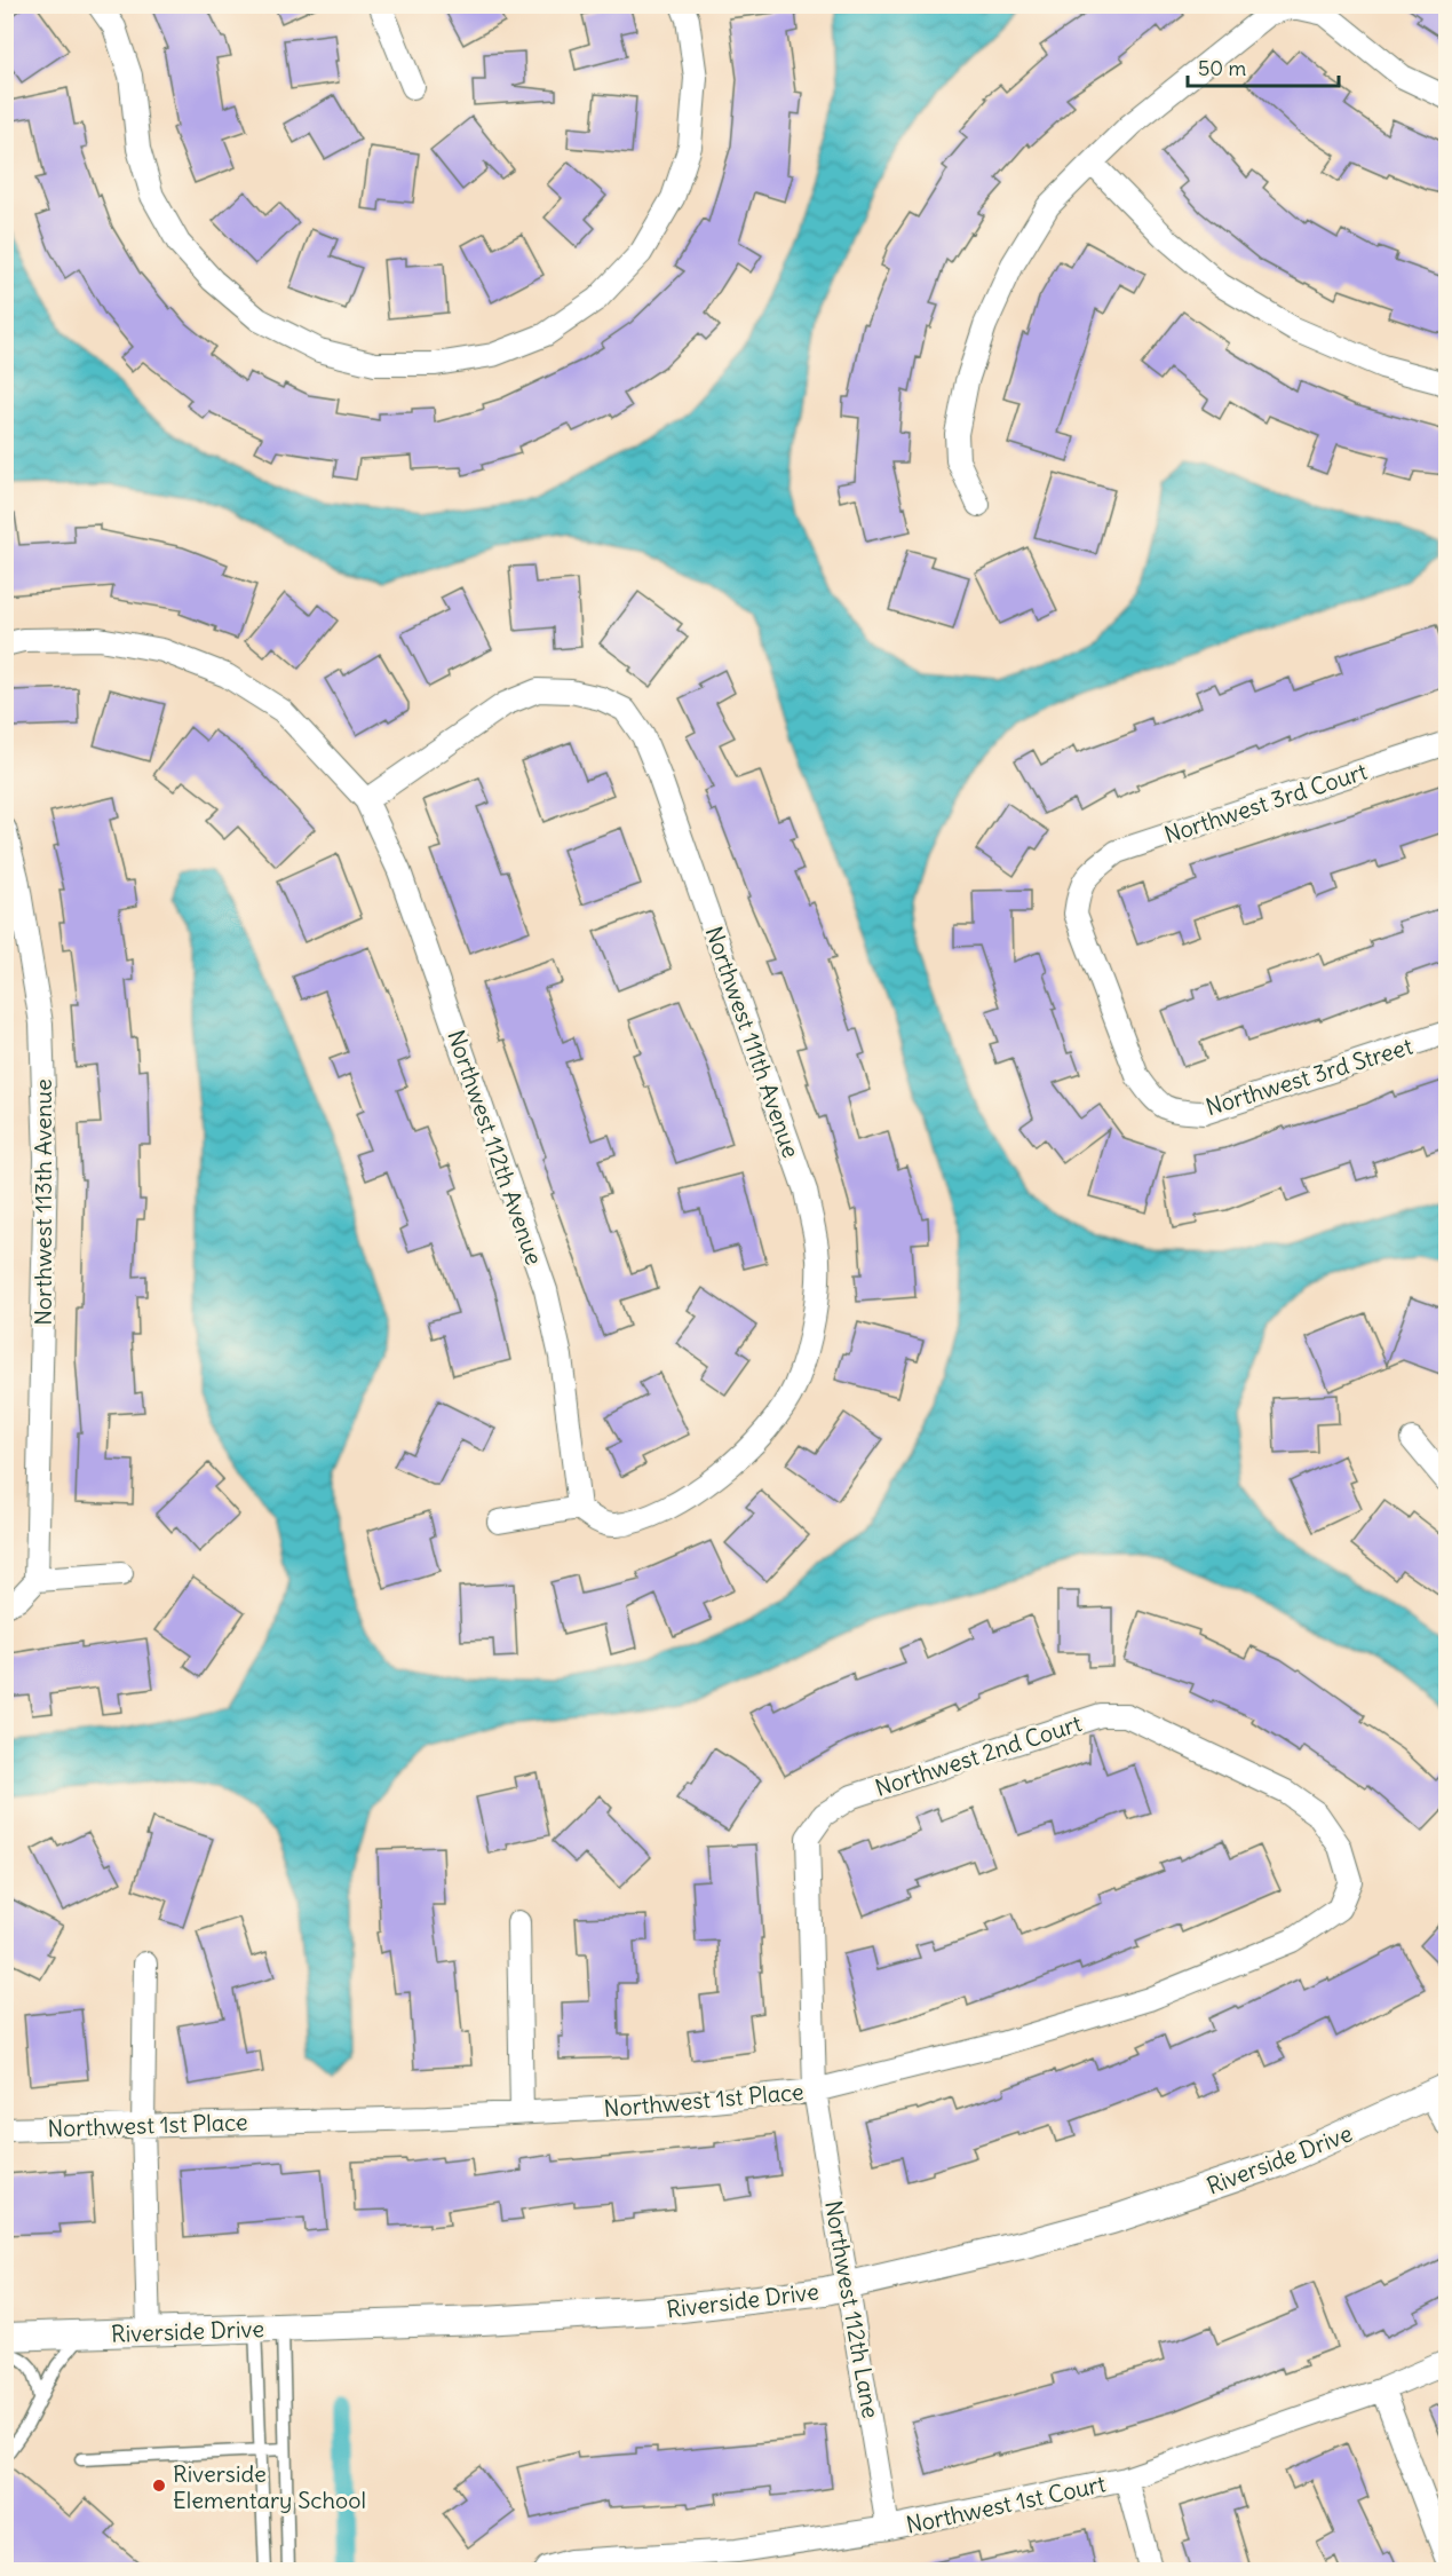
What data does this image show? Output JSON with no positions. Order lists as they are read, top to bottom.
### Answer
{
  "streets": {
    "street": [
      "Northwest 3rd Court",
      "Northwest 111th Avenue",
      "Northwest 3rd Street",
      "Northwest 112th Avenue",
      "Northwest 113th Avenue",
      "Northwest 2nd Court",
      "Northwest 1st Place",
      "Riverside Drive",
      "Northwest 112th Lane",
      "Northwest 1st Court"
    ]
  },
  "crossings": [
    ["Northwest 3rd Court", "Northwest 3rd Street"],
    ["Northwest 111th Avenue", "Northwest 112th Avenue"],
    ["Northwest 2nd Court", "Northwest 1st Place"],
    ["Northwest 2nd Court", "Northwest 112th Lane"],
    ["Northwest 1st Place", "Northwest 112th Lane"],
    ["Riverside Drive", "Northwest 112th Lane"],
    ["Northwest 112th Lane", "Northwest 1st Court"]
  ],
  "places": ["Riverside Elementary School"],
  "scale_bar": "50 m"
}
